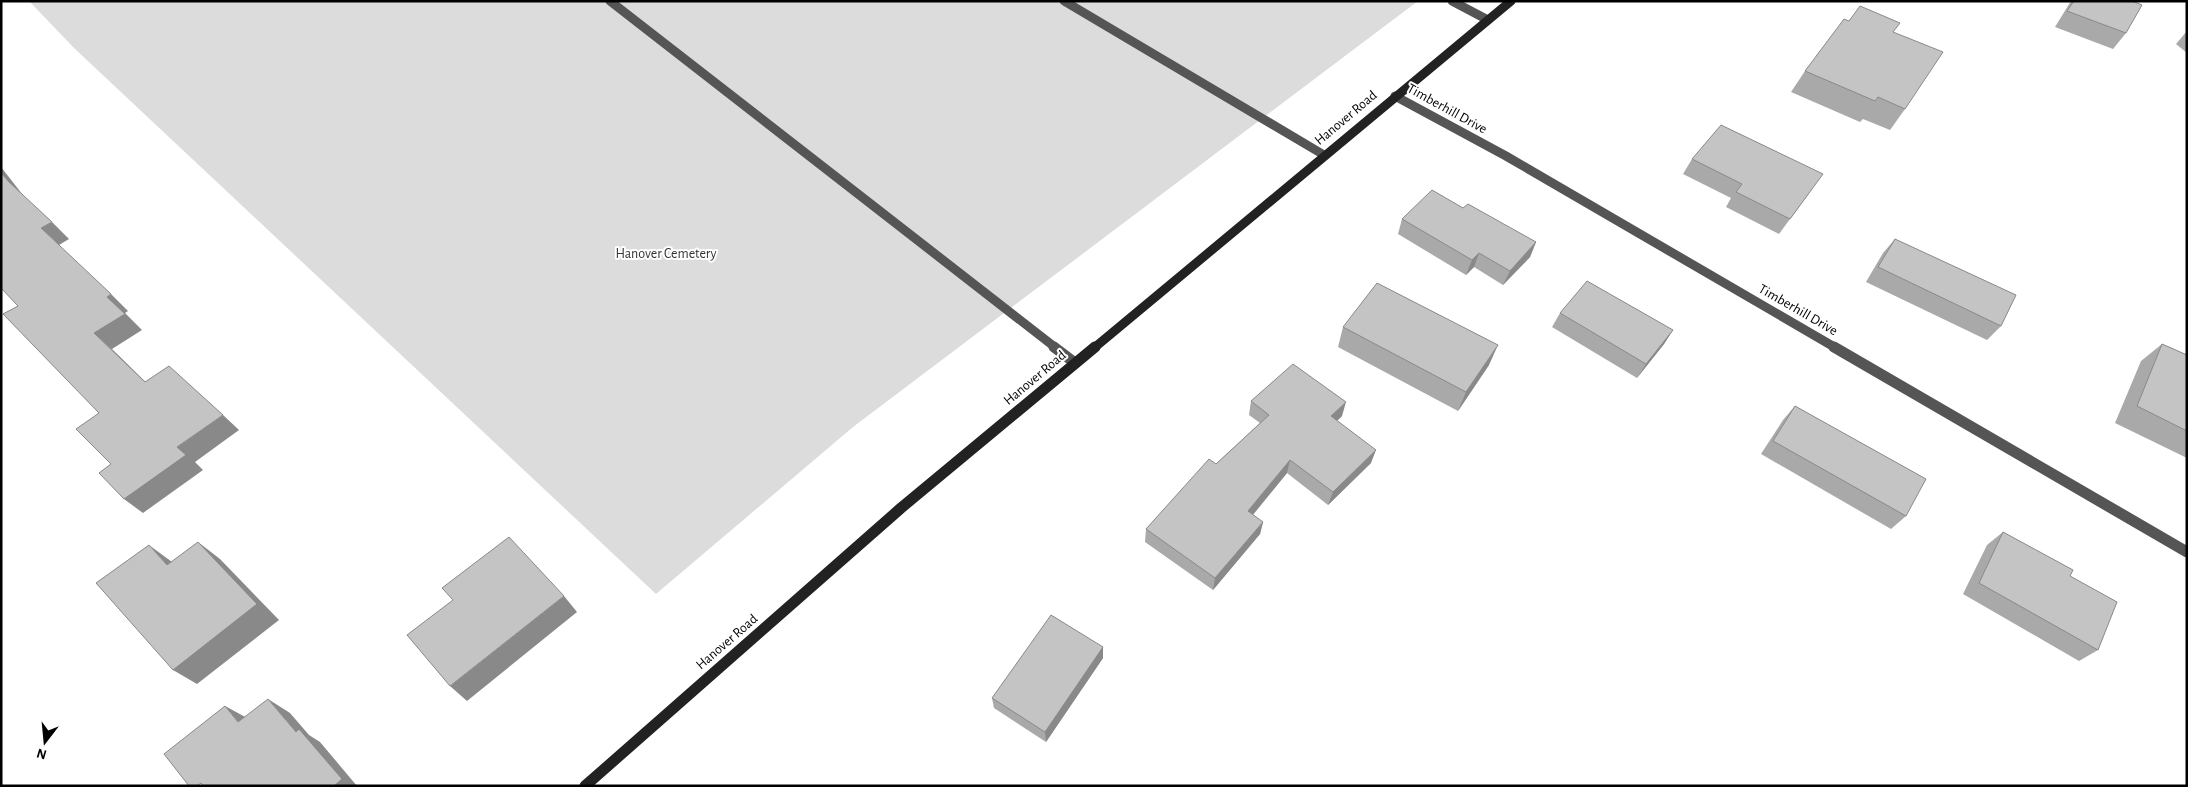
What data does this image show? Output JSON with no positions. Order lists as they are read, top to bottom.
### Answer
{
  "streets": {
    "street": ["Timberhill Drive", "Hanover Road"]
  },
  "crossings": [
    ["Timberhill Drive", "Hanover Road"]
  ],
  "parks": ["Hanover Cemetery"],
  "north": "bottom"
}
